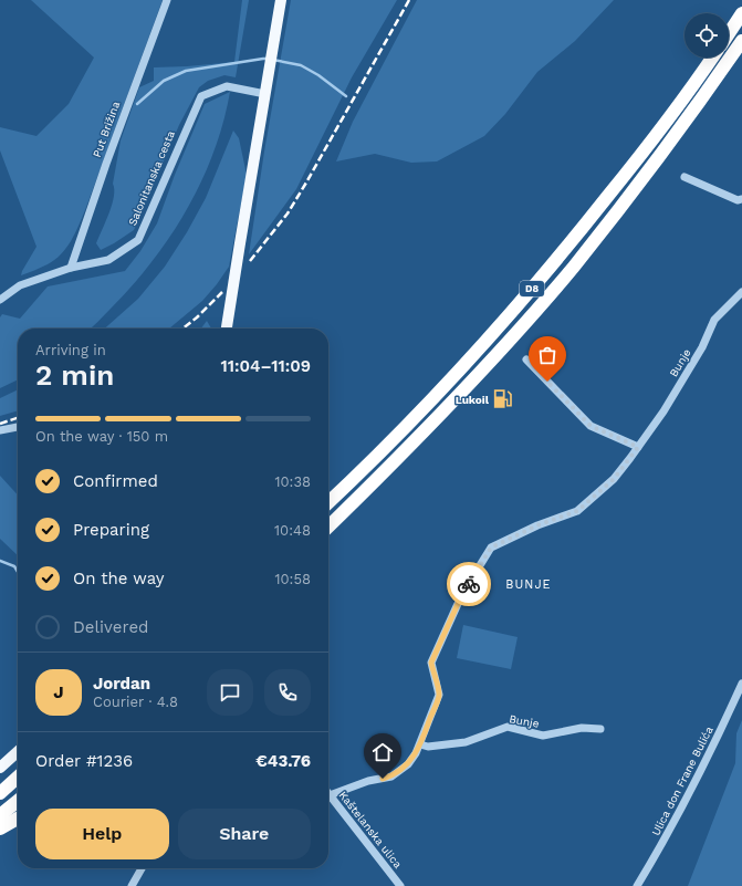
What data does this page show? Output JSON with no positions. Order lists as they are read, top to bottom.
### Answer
{
  "streets": {
    "highway": ["D8"],
    "street": [
      "Put Brižina",
      "Salonitanska cesta",
      "Bunje",
      "Ulica don Frane Bulića",
      "Kaštelanska ulica"
    ]
  },
  "crossings": [
    ["Put Brižina", "Salonitanska cesta"],
    ["Bunje", "Kaštelanska ulica"]
  ],
  "districts": ["BUNJE"],
  "places": {
    "fuel station": ["Lukoil"]
  },
  "page": {
    "heading": ["2 min", "Arriving in", "11:04–11:09"],
    "panel": [
      "Jordan",
      "Courier · 4.8",
      "Order #1236",
      "€43.76"
    ],
    "bar": "On the way · 150 m",
    "list": [
      ["Confirmed", "10:38"],
      ["Preparing", "10:48"],
      ["On the way", "10:58"],
      "Delivered"
    ],
    "round": "J",
    "buttons": ["Help", "Share"]
  }
}
